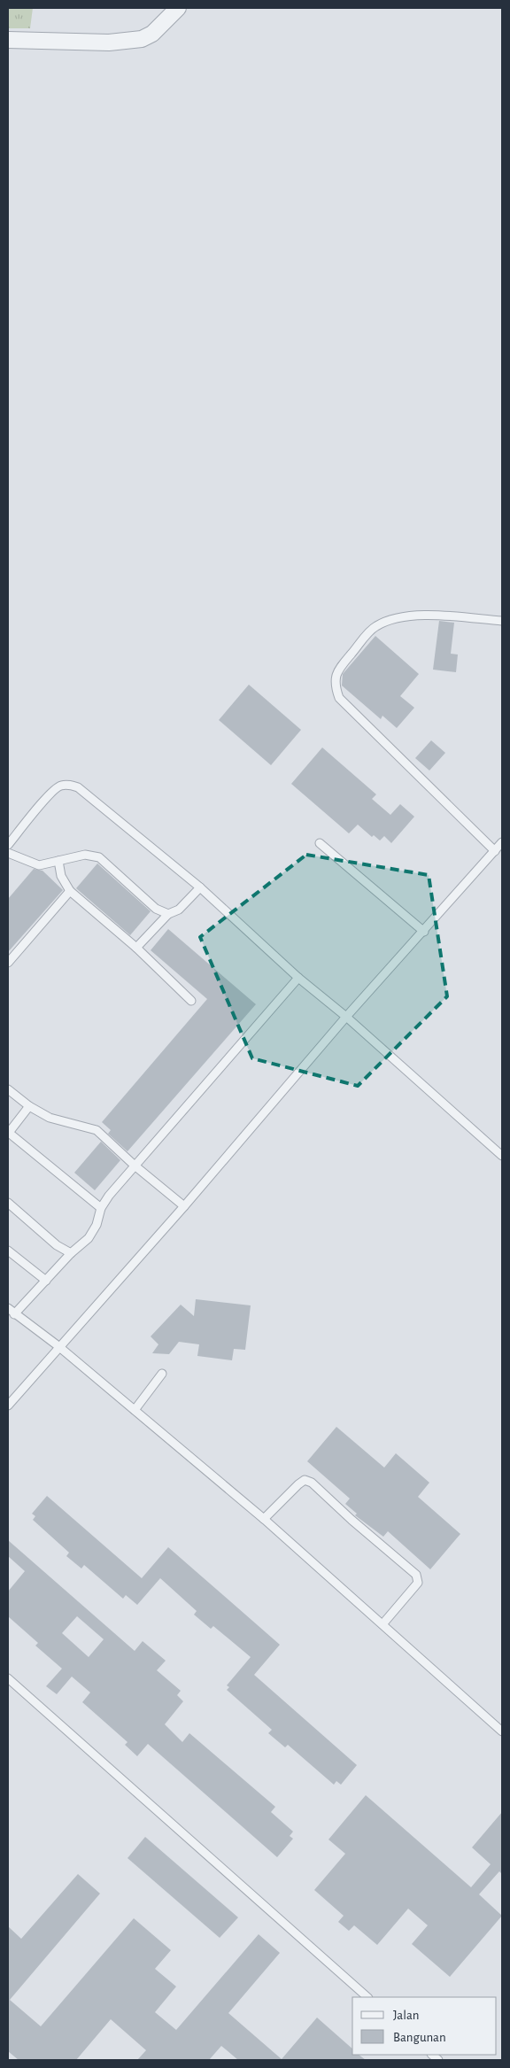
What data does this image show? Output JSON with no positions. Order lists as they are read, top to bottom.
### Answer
{
  "legend": ["Jalan", "Bangunan"]
}
